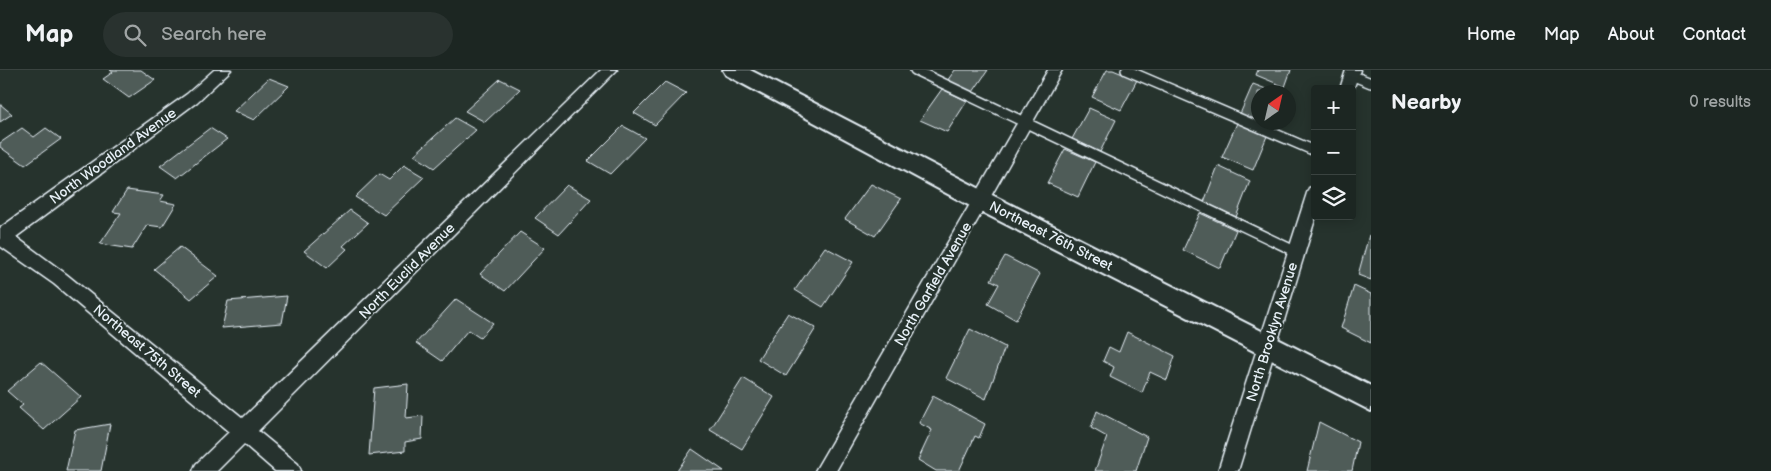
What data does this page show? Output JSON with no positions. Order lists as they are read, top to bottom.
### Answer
{
  "streets": {
    "street": [
      "North Woodland Avenue",
      "Northeast 76th Street",
      "North Euclid Avenue",
      "North Garfield Avenue",
      "North Brooklyn Avenue",
      "Northeast 75th Street"
    ]
  },
  "crossings": [
    ["North Woodland Avenue", "Northeast 75th Street"],
    ["Northeast 76th Street", "North Garfield Avenue"],
    ["Northeast 76th Street", "North Brooklyn Avenue"],
    ["North Euclid Avenue", "Northeast 75th Street"]
  ],
  "north": "top right",
  "page": {
    "header": "Map",
    "search": "Search here",
    "nav": [
      "Home",
      "Map",
      "About",
      "Contact"
    ],
    "heading": ["Nearby", "0 results"],
    "map_buttons": ["+", "−"]
  }
}
